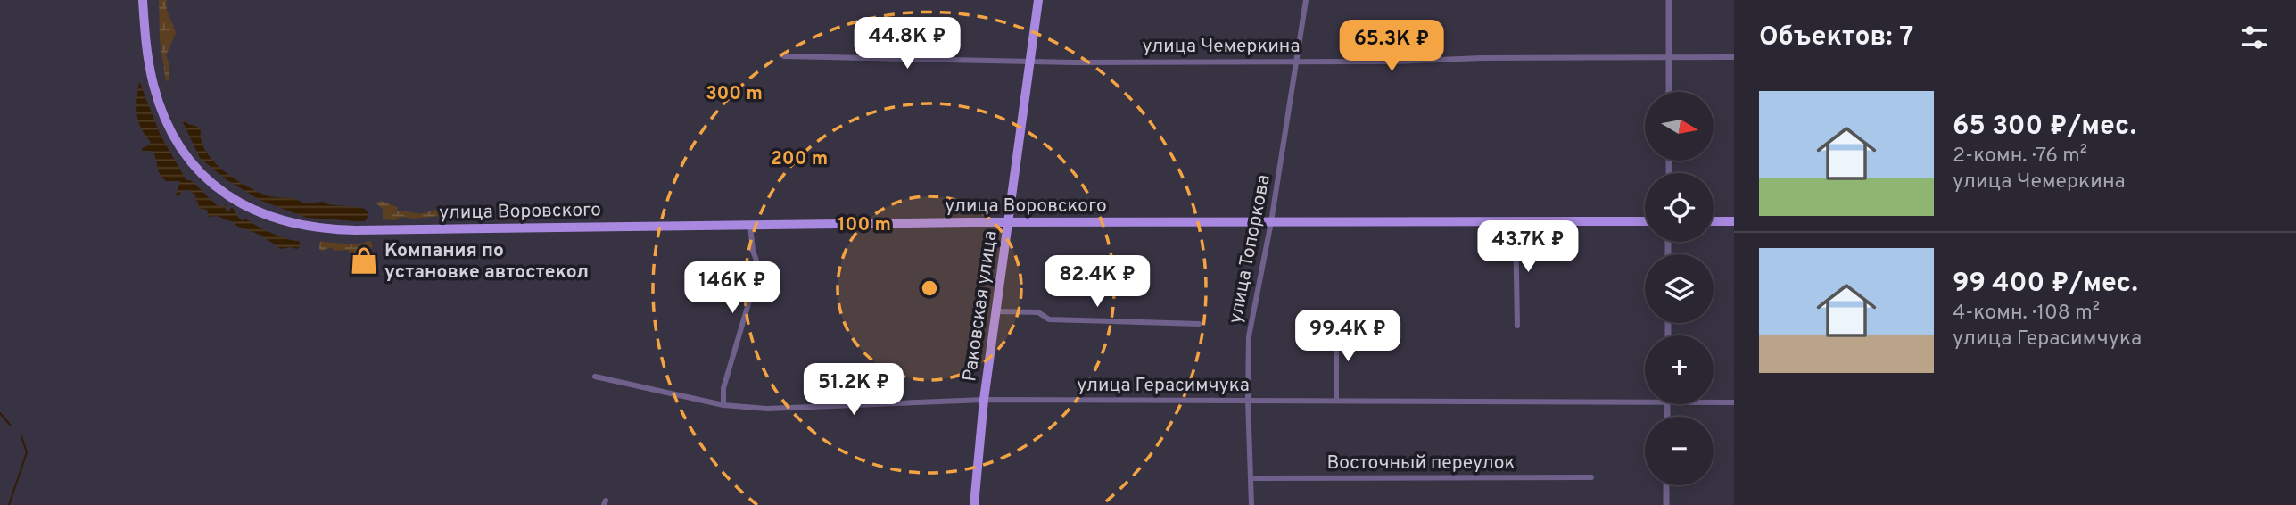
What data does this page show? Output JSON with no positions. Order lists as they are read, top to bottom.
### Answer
{
  "streets": {
    "main road": ["улица Воровского", "Раковская улица"],
    "street": [
      "улица Чемеркина",
      "улица Топоркова",
      "улица Герасимчука",
      "Восточный переулок"
    ]
  },
  "crossings": [
    ["улица Чемеркина", "улица Топоркова"],
    ["улица Чемеркина", "Раковская улица"],
    ["улица Воровского", "улица Топоркова"],
    ["улица Воровского", "Раковская улица"],
    ["улица Топоркова", "улица Герасимчука"],
    ["улица Топоркова", "Восточный переулок"],
    ["Раковская улица", "улица Герасимчука"]
  ],
  "places": {
    "shop": ["Компания по установке автостекол"]
  },
  "north": "right",
  "page": {
    "heading": "Объектов: 7",
    "price": [
      "44.8K ₽",
      "65.3K ₽",
      "43.7K ₽",
      "82.4K ₽",
      "146K ₽",
      "99.4K ₽",
      "51.2K ₽"
    ],
    "list": [
      {
        "name": "65 300 ₽/мес.",
        "note": "2-комн. · 76 m² · улица Чемеркина"
      },
      {
        "name": "99 400 ₽/мес.",
        "note": "4-комн. · 108 m² · улица Герасимчука"
      }
    ],
    "map_buttons": ["+", "−"]
  },
  "rings": ["300 m", "200 m", "100 m"]
}
